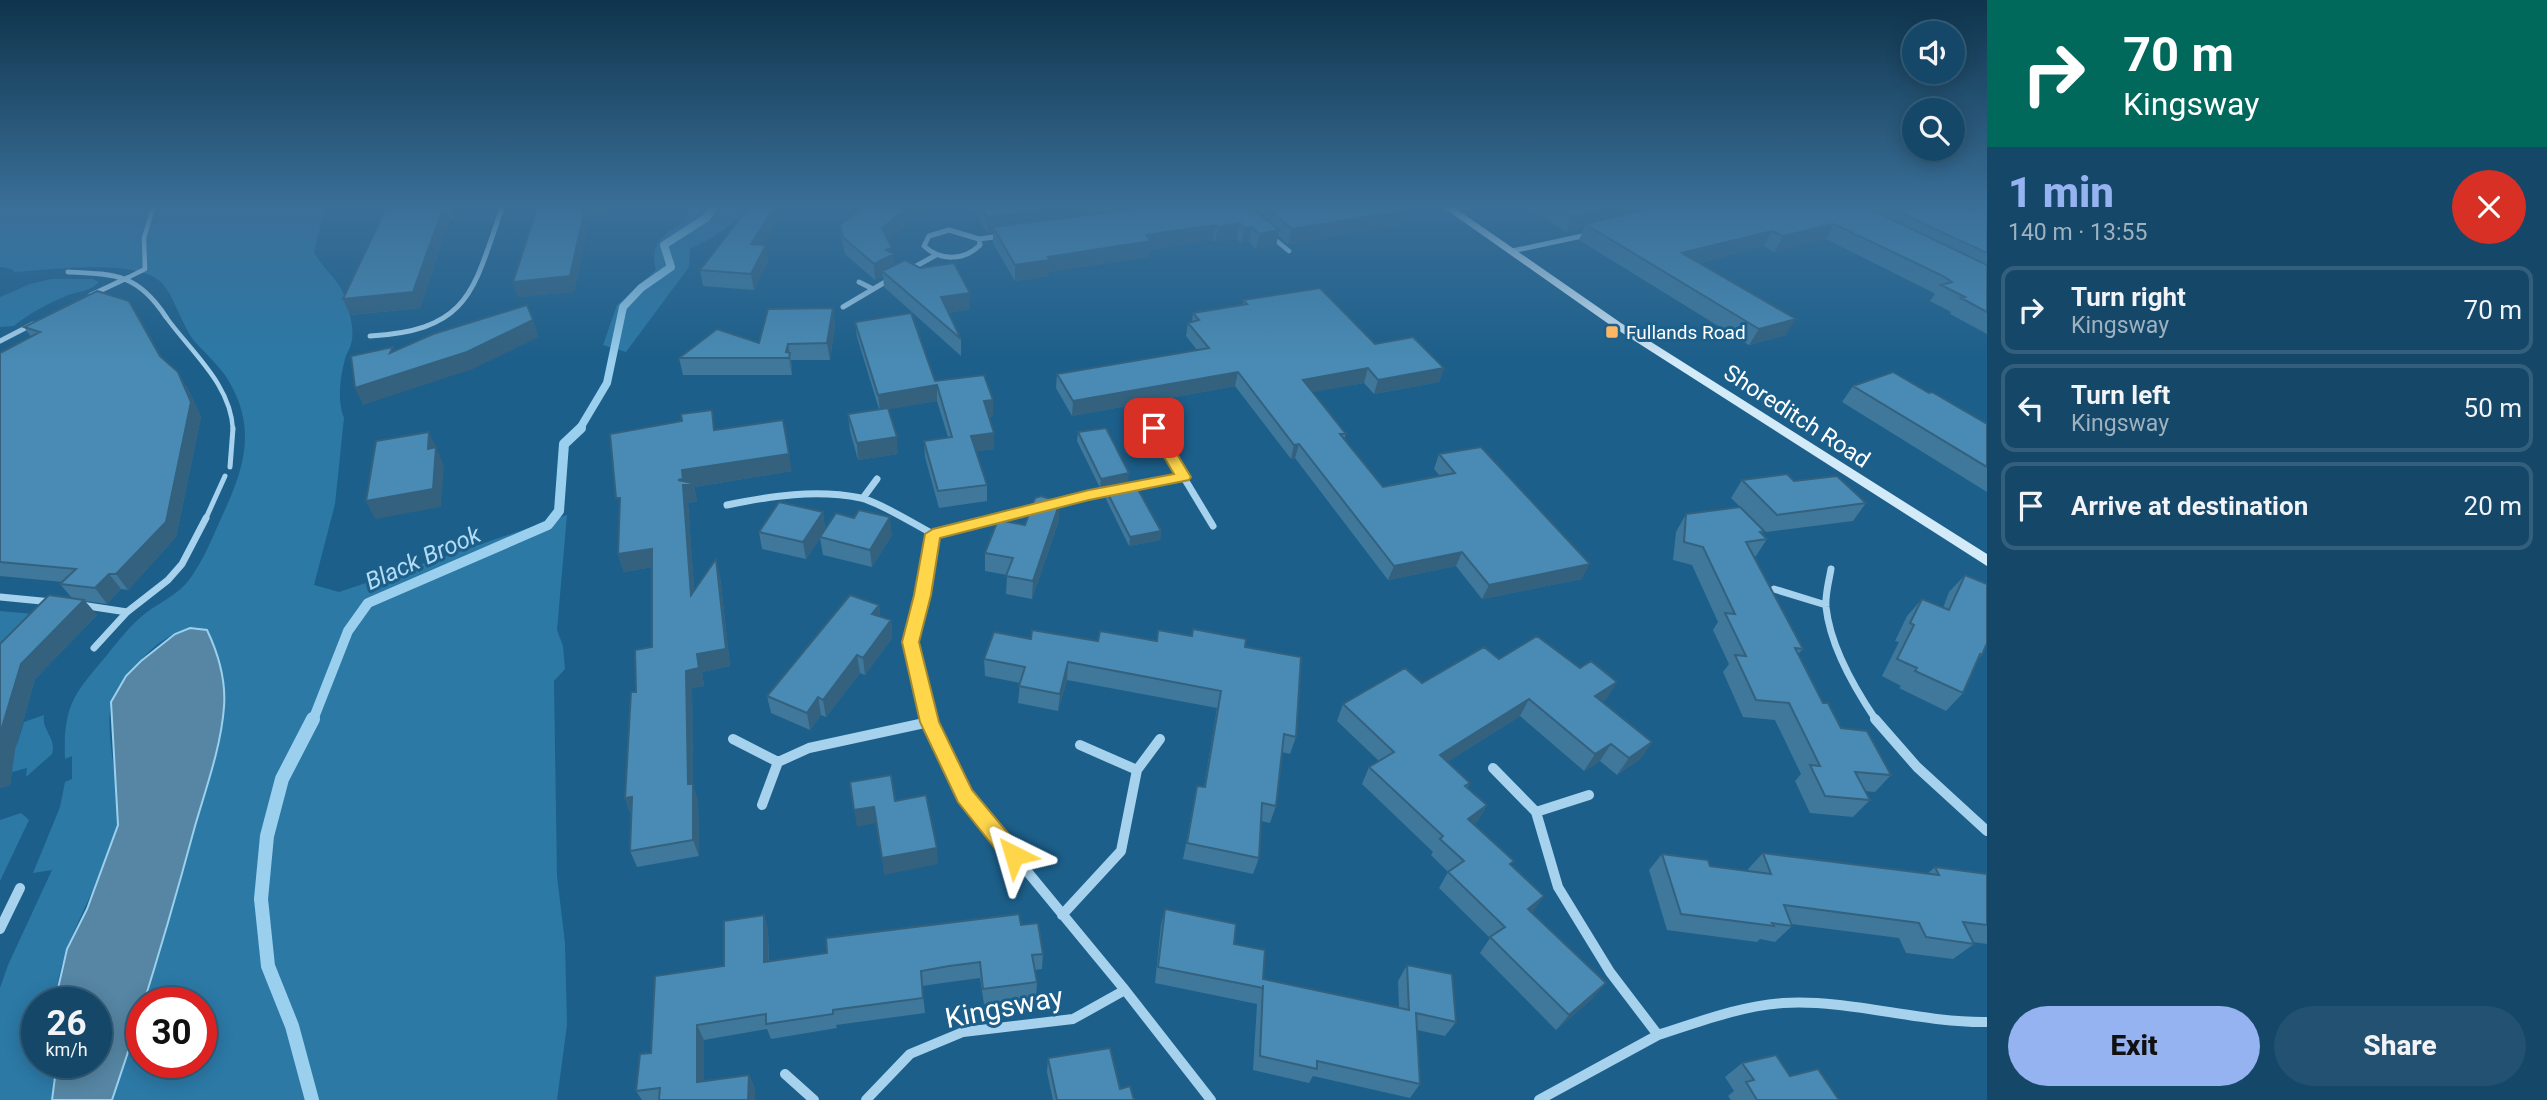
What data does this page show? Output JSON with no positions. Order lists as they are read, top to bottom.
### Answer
{
  "streets": {
    "main road": ["Shoreditch Road"],
    "street": ["Kingsway"]
  },
  "water": ["Black Brook"],
  "places": {
    "transit": ["Fullands Road"]
  },
  "page": {
    "turn": ["70 m", "Kingsway"],
    "heading": ["1 min", "140 m · 13:55"],
    "list": [
      {
        "name": "Turn right",
        "note": "Kingsway",
        "value": "70 m"
      },
      {
        "name": "Turn left",
        "note": "Kingsway",
        "value": "50 m"
      },
      {
        "name": "Arrive at destination",
        "value": "20 m"
      }
    ],
    "speed": "26 km/h",
    "limit": "30",
    "buttons": ["Exit", "Share"]
  }
}
